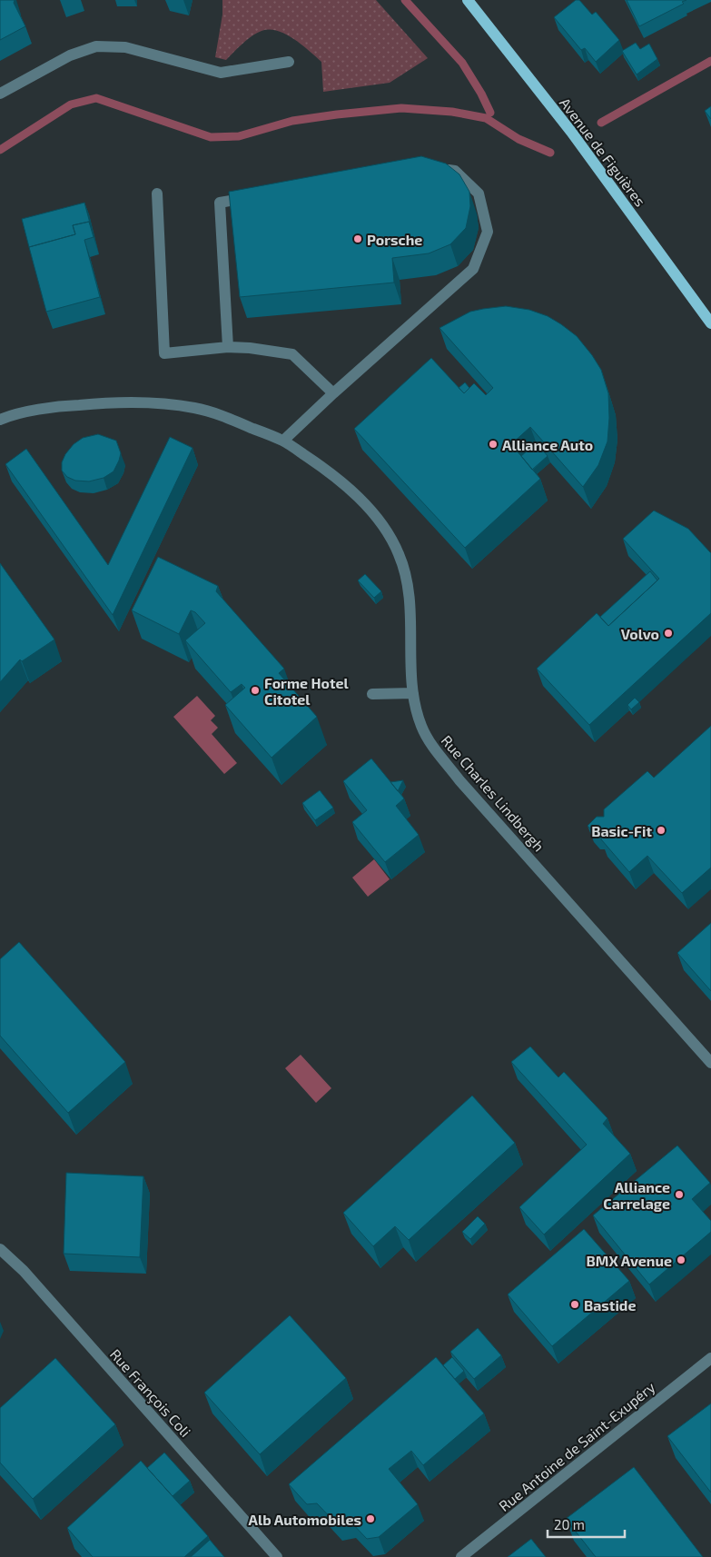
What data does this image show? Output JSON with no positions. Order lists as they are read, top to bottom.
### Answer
{
  "streets": {
    "main road": ["Avenue de Figuières"],
    "street": ["Rue Charles Lindbergh", "Rue François Coli", "Rue Antoine de Saint-Exupéry"]
  },
  "places": [
    "Porsche",
    "Alliance Auto",
    "Volvo",
    "Forme Hotel Citotel",
    "Basic-Fit",
    "Alliance Carrelage",
    "BMX Avenue",
    "Bastide",
    "Alb Automobiles"
  ],
  "scale_bar": "20 m"
}
